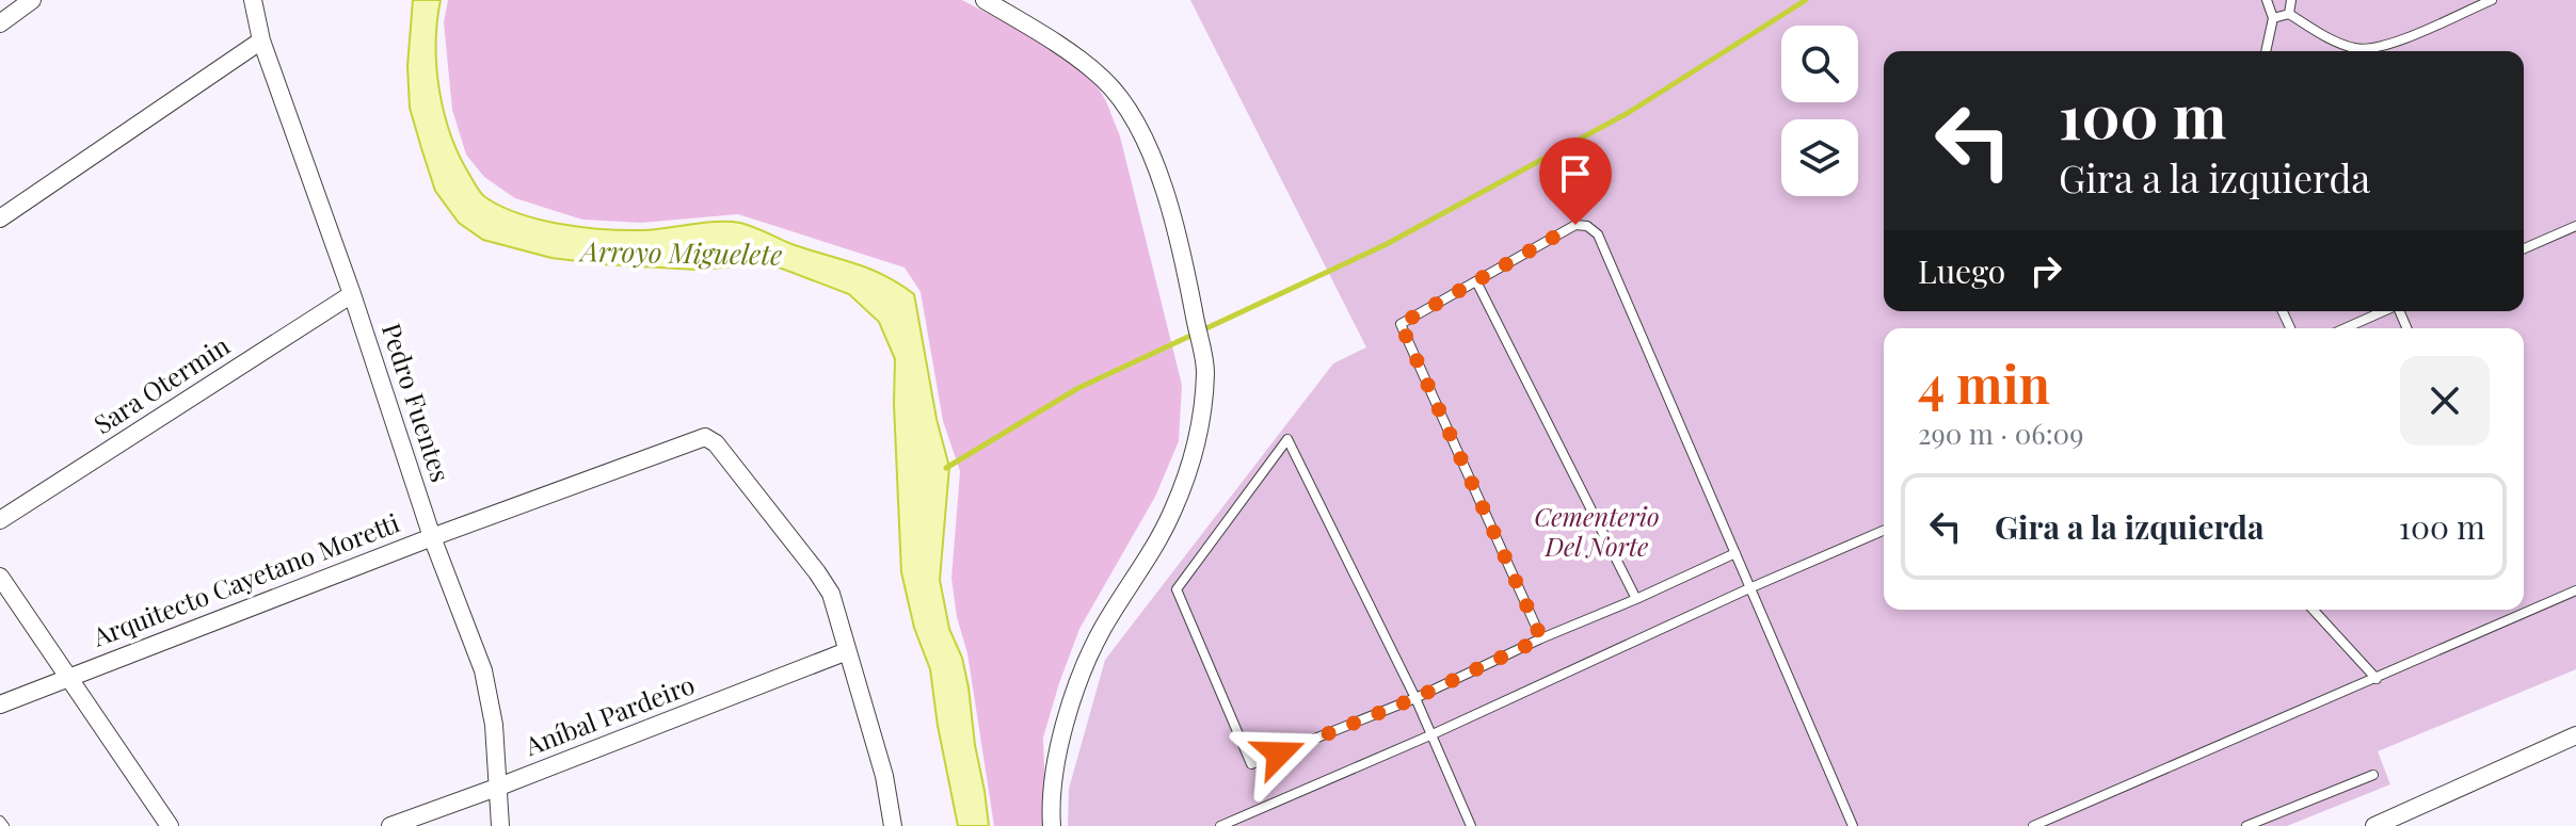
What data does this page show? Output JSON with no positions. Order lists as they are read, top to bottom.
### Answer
{
  "streets": {
    "street": [
      "Sara Otermin",
      "Pedro Fuentes",
      "Arquitecto Cayetano Moretti",
      "Aníbal Pardeiro"
    ]
  },
  "crossings": [
    ["Sara Otermin", "Pedro Fuentes"],
    ["Pedro Fuentes", "Arquitecto Cayetano Moretti"],
    ["Pedro Fuentes", "Aníbal Pardeiro"],
    ["Arquitecto Cayetano Moretti", "Aníbal Pardeiro"]
  ],
  "water": ["Arroyo Miguelete"],
  "parks": ["Cementerio Del Norte"],
  "page": {
    "turn": ["100 m", "Gira a la izquierda"],
    "then": "Luego",
    "heading": ["4 min", "290 m · 06:09"],
    "list": [
      {
        "name": "Gira a la izquierda",
        "value": "100 m"
      }
    ]
  }
}
